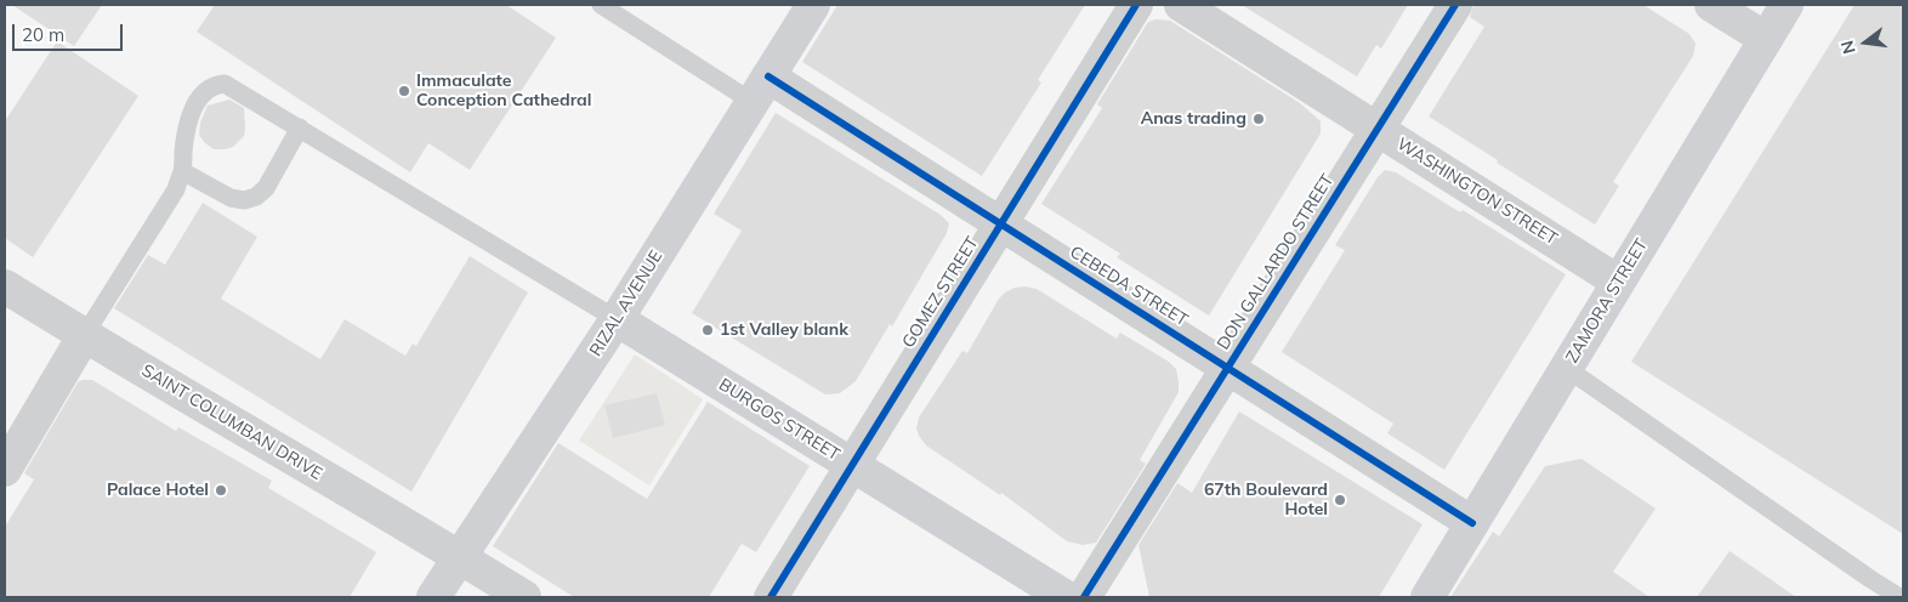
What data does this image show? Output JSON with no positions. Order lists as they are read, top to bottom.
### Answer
{
  "streets": {
    "street": [
      "WASHINGTON STREET",
      "DON GALLARDO STREET",
      "CEBEDA STREET",
      "GOMEZ STREET",
      "ZAMORA STREET",
      "RIZAL AVENUE",
      "BURGOS STREET",
      "SAINT COLUMBAN DRIVE"
    ]
  },
  "crossings": [
    ["WASHINGTON STREET", "DON GALLARDO STREET"],
    ["WASHINGTON STREET", "ZAMORA STREET"],
    ["DON GALLARDO STREET", "CEBEDA STREET"],
    ["CEBEDA STREET", "GOMEZ STREET"],
    ["CEBEDA STREET", "ZAMORA STREET"],
    ["CEBEDA STREET", "RIZAL AVENUE"],
    ["GOMEZ STREET", "BURGOS STREET"],
    ["RIZAL AVENUE", "BURGOS STREET"],
    ["RIZAL AVENUE", "SAINT COLUMBAN DRIVE"]
  ],
  "places": [
    "Immaculate Conception Cathedral",
    "Anas trading",
    "1st Valley blank",
    "Palace Hotel",
    "67th Boulevard Hotel"
  ],
  "scale_bar": "20 m",
  "north": "left"
}
